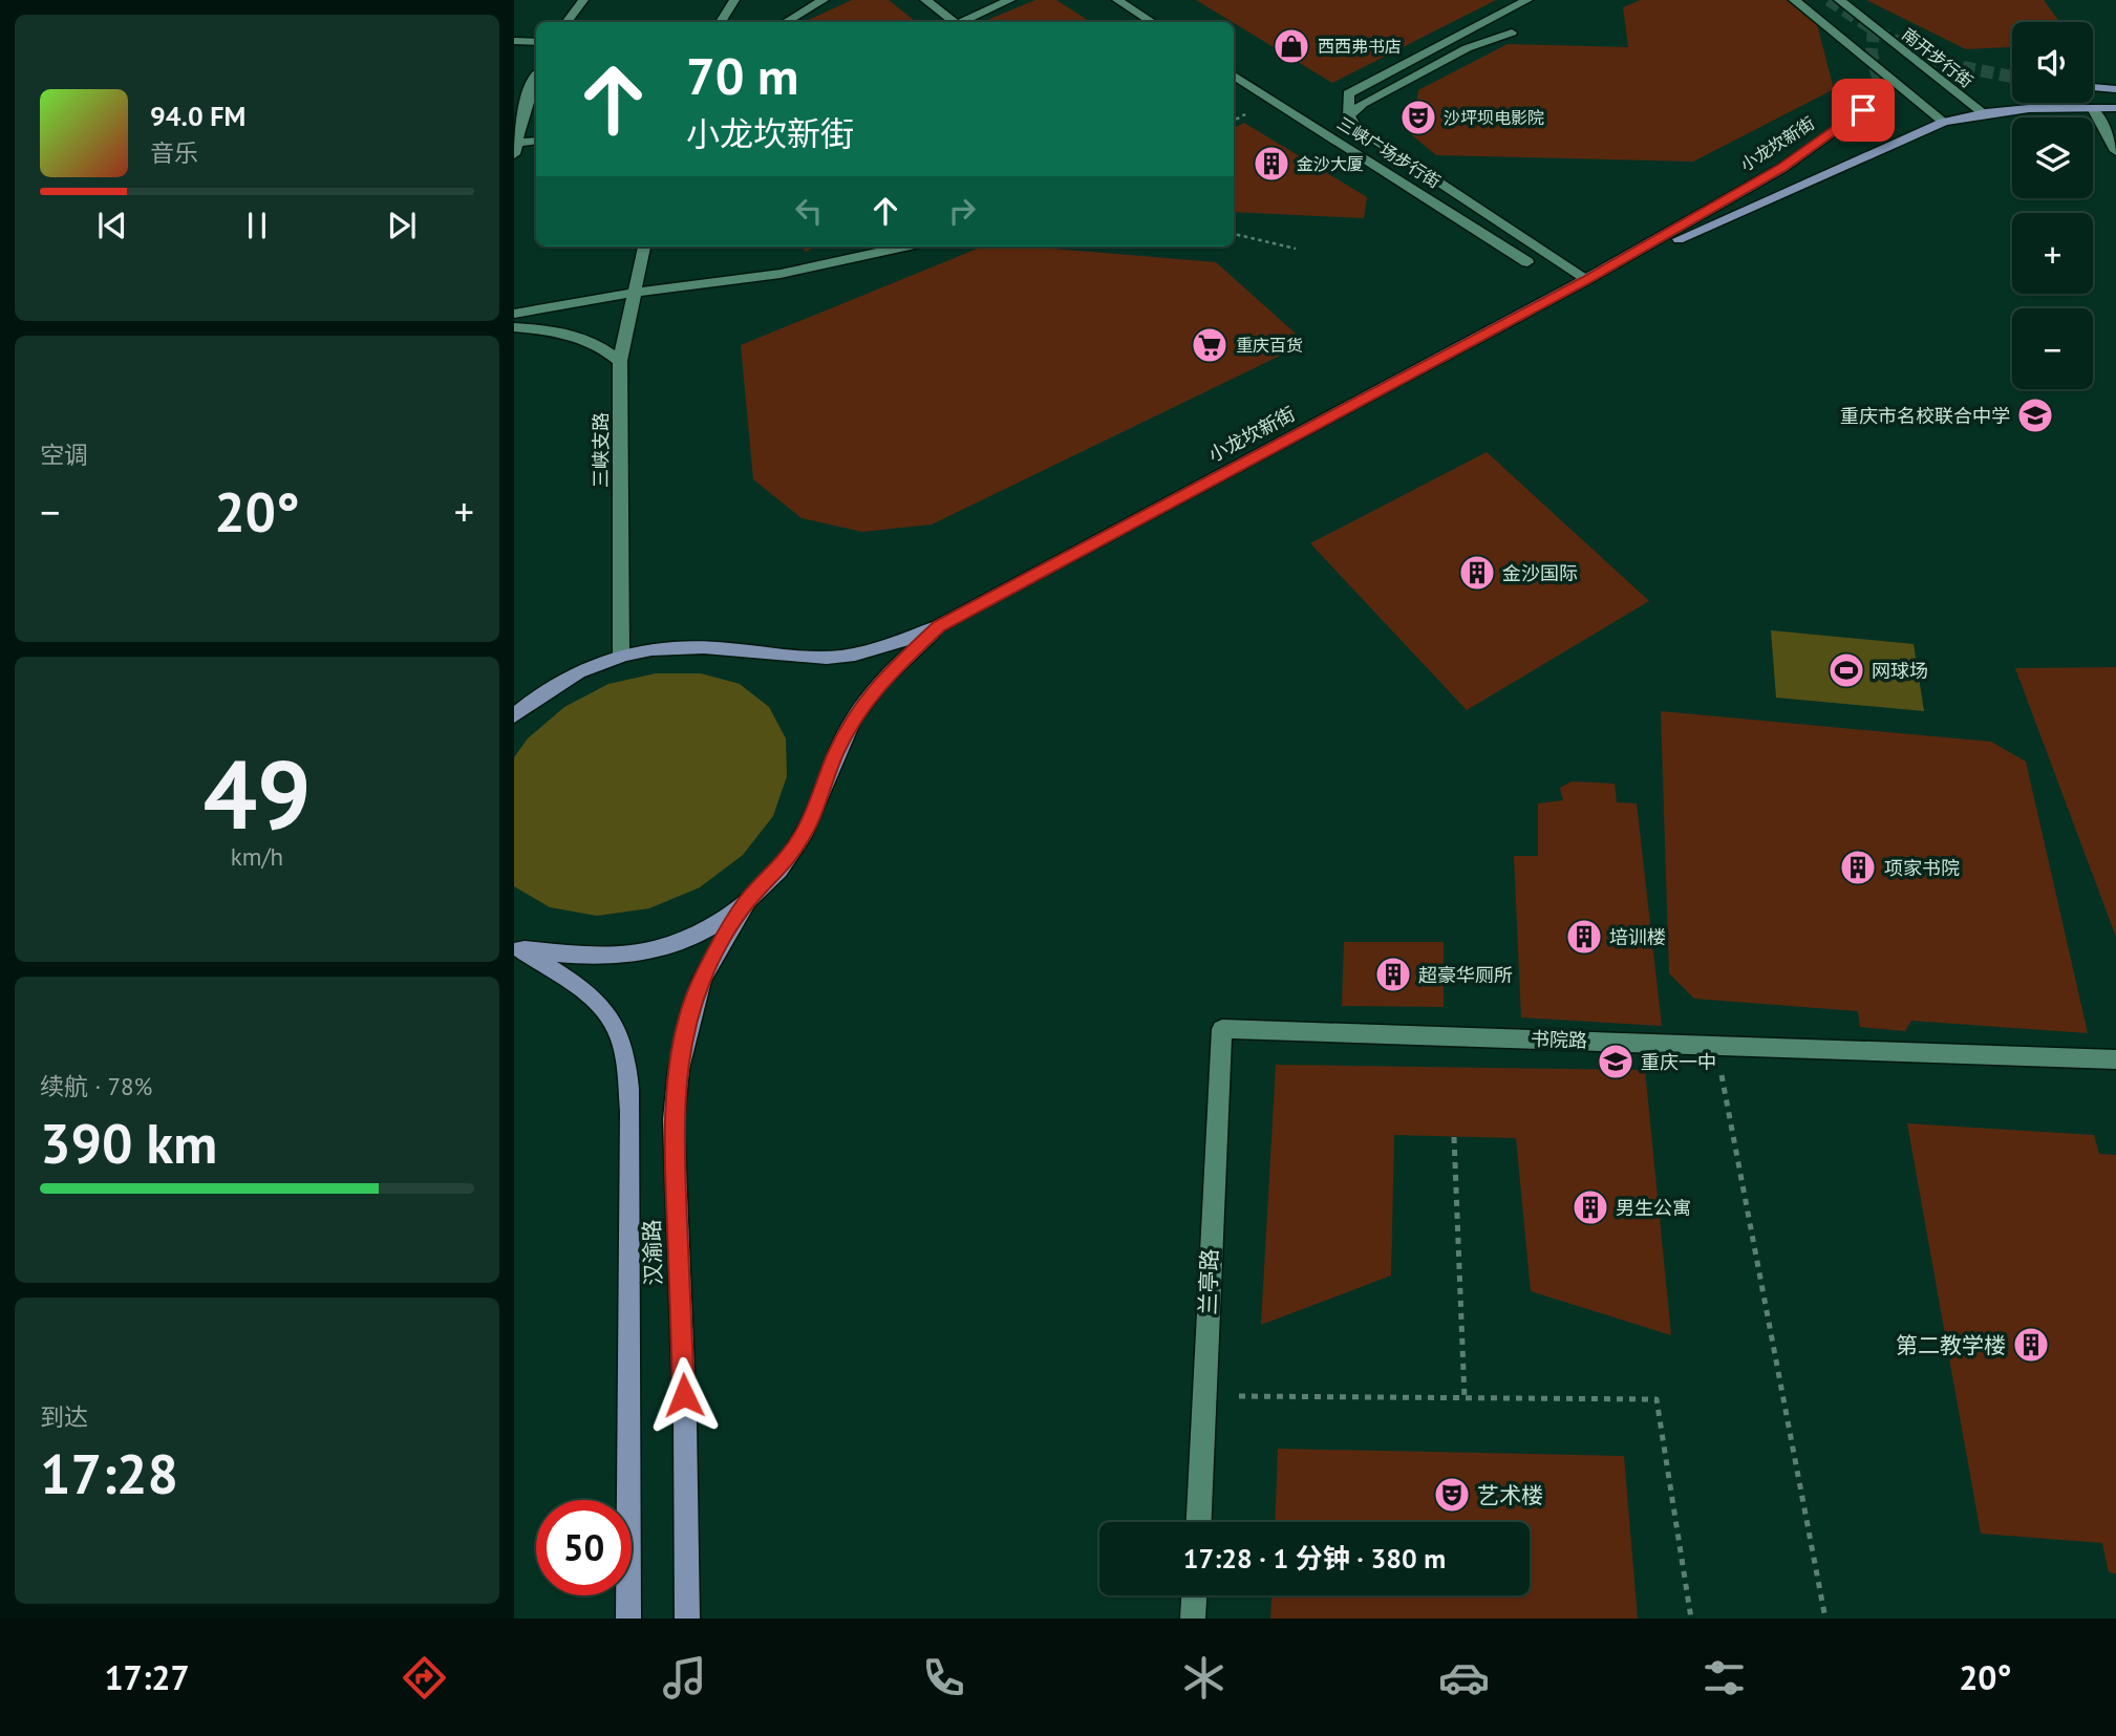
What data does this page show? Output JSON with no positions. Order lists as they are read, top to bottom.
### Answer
{
  "streets": {
    "main road": ["小龙坎新街", "汉渝路"],
    "street": [
      "南开步行街",
      "三峡广场步行街",
      "三峡支路",
      "书院路",
      "兰亭路"
    ]
  },
  "crossings": [
    ["南开步行街", "小龙坎新街"],
    ["小龙坎新街", "三峡支路"],
    ["小龙坎新街", "汉渝路"],
    ["书院路", "兰亭路"]
  ],
  "places": {
    "shop": ["西西弗书店"],
    "theatre": ["沙坪坝电影院", "艺术楼"],
    "building": [
      "金沙大厦",
      "金沙国际",
      "项家书院",
      "培训楼",
      "超豪华厕所",
      "男生公寓",
      "第二教学楼"
    ],
    "supermarket": ["重庆百货"],
    "school or university": ["重庆市名校联合中学", "重庆一中"],
    "sports": ["网球场"]
  },
  "page": {
    "map_buttons": ["+", "−"],
    "turn": ["70 m", "小龙坎新街"],
    "song": ["94.0 FM", "音乐"],
    "tile": [
      "空调",
      ["49", "km/h"],
      ["续航 · 78%", "390 km"],
      ["到达", "17:28"]
    ],
    "heat": ["−", "20°", "+"],
    "limit": "50",
    "trip": "17:28 · 1 分钟 · 380 m",
    "tabs": ["17:27", "20°"]
  }
}
